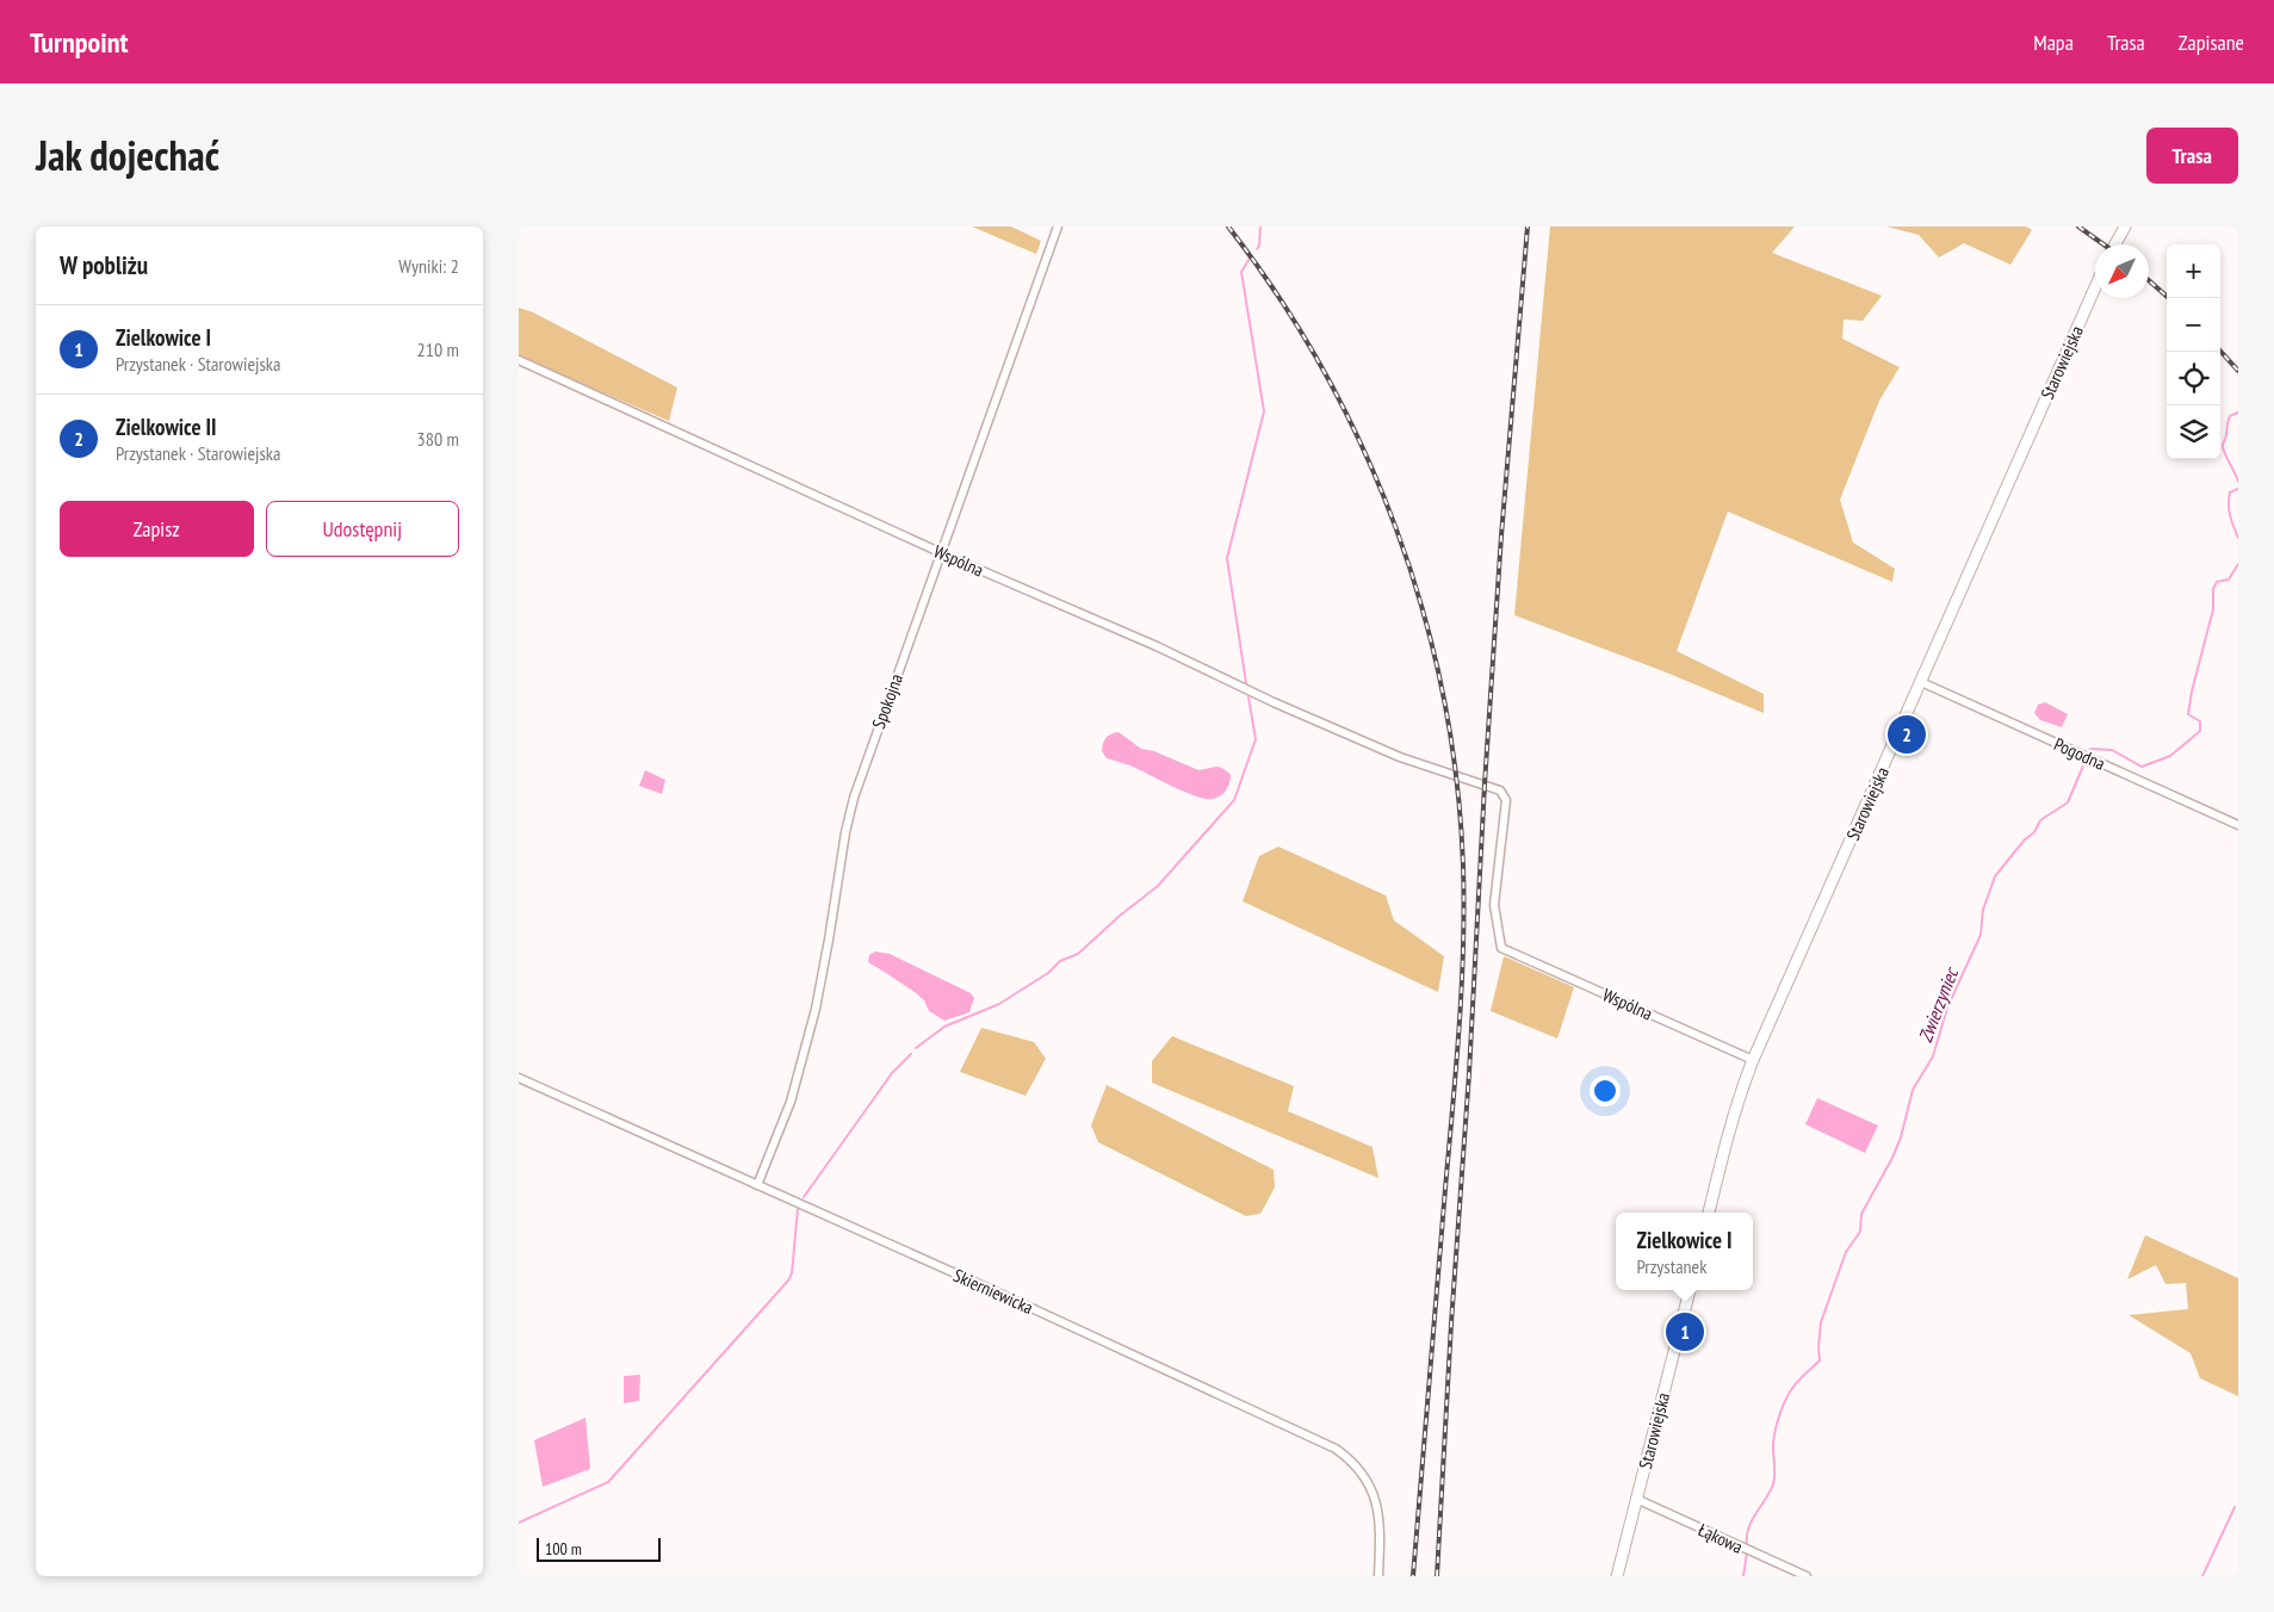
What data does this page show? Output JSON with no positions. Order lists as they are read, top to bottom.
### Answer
{
  "streets": {
    "street": [
      "Starowiejska",
      "Wspólna",
      "Spokojna",
      "Pogodna",
      "Skierniewicka",
      "Łąkowa"
    ]
  },
  "crossings": [
    ["Starowiejska", "Wspólna"],
    ["Starowiejska", "Pogodna"],
    ["Starowiejska", "Łąkowa"],
    ["Wspólna", "Spokojna"],
    ["Spokojna", "Skierniewicka"]
  ],
  "water": ["Zwierzyniec"],
  "scale_bar": "100 m",
  "north": "bottom left",
  "page": {
    "header": "Turnpoint",
    "nav": ["Mapa", "Trasa", "Zapisane"],
    "title": "Jak dojechać",
    "buttons": [
      "Trasa",
      ["Zapisz", "Udostępnij"]
    ],
    "heading": ["W pobliżu", "Wyniki: 2"],
    "map_buttons": ["+", "−"],
    "list": [
      {
        "mark": "1",
        "name": "Zielkowice I",
        "note": "Przystanek · Starowiejska",
        "value": "210 m"
      },
      {
        "mark": "2",
        "name": "Zielkowice II",
        "note": "Przystanek · Starowiejska",
        "value": "380 m"
      }
    ],
    "pins": ["2", "1"],
    "popup": ["Zielkowice I", "Przystanek"],
    "scale": "100 m"
  }
}
